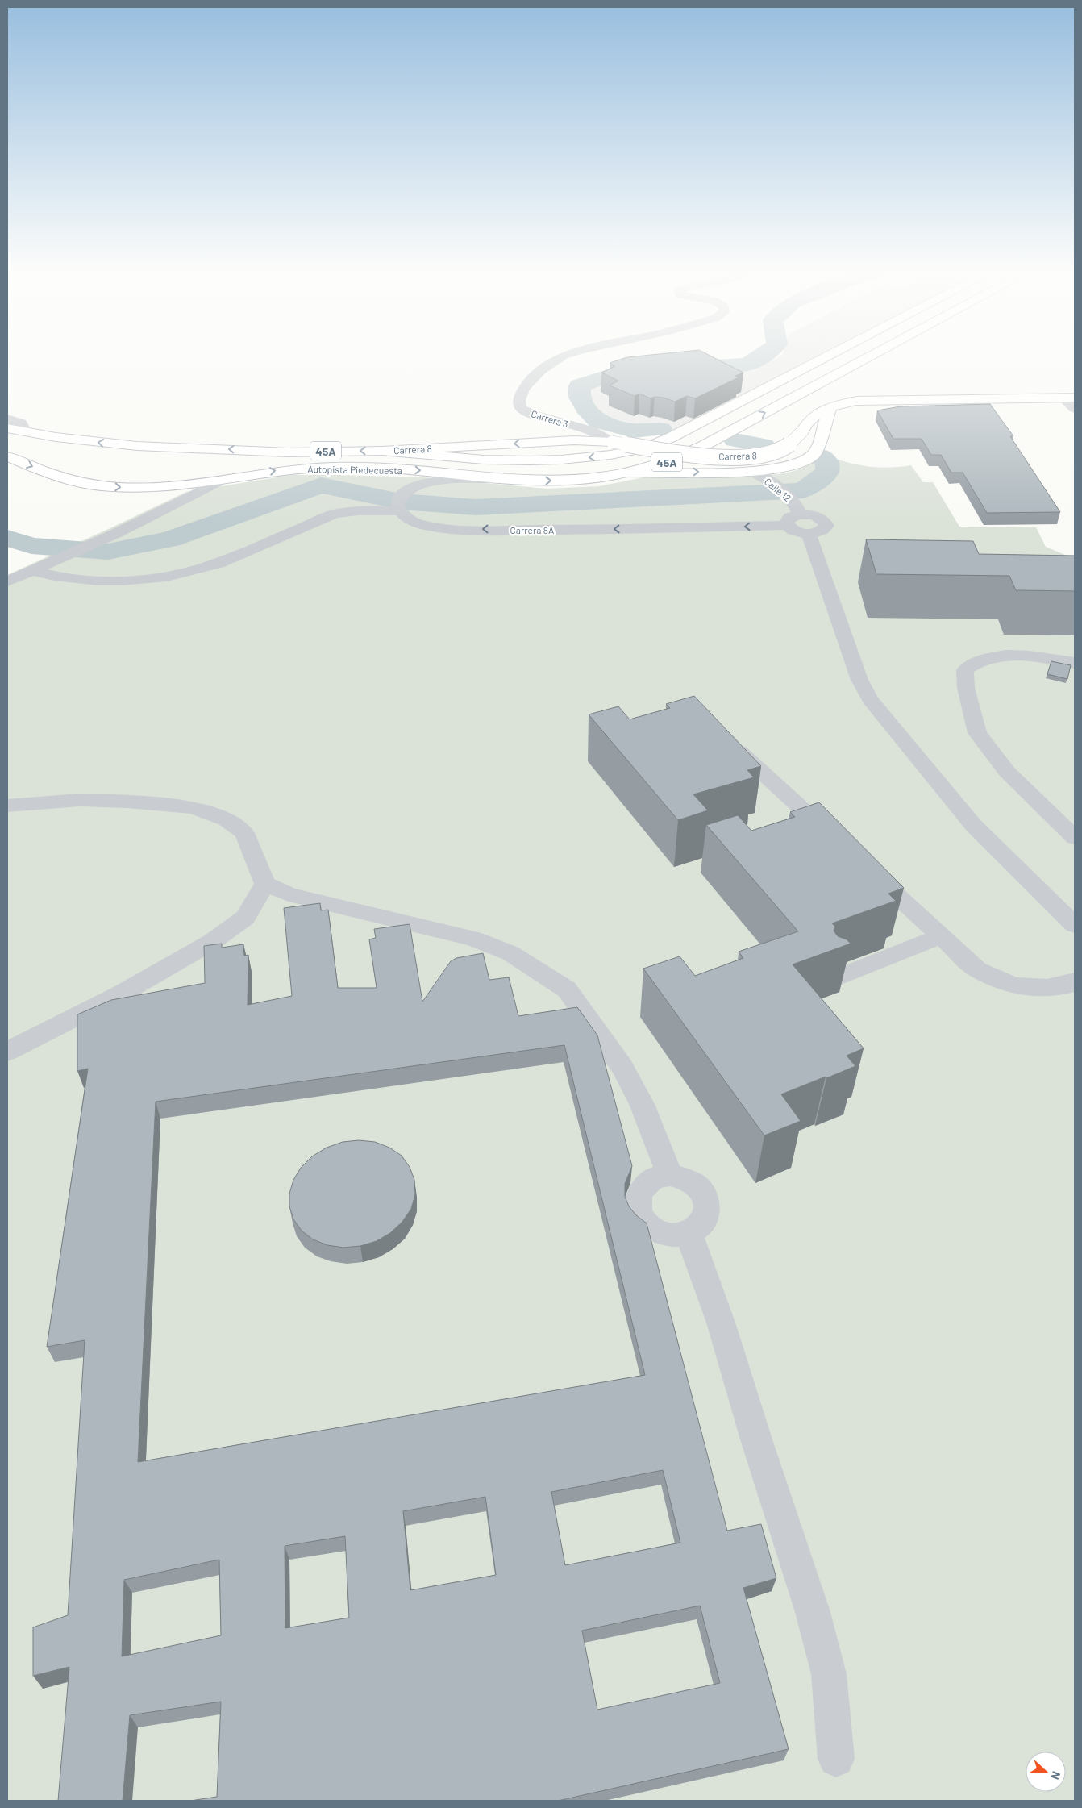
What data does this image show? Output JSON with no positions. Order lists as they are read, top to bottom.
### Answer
{
  "streets": {
    "main road": ["Carrera 8", "45A", "Autopista Piedecuesta"],
    "street": ["Carrera 3", "Calle 12", "Carrera 8A"]
  },
  "crossings": [
    ["Carrera 3", "Carrera 8"],
    ["Carrera 8", "Autopista Piedecuesta"],
    ["Carrera 8", "Calle 12"]
  ],
  "one_way": ["Carrera 8A"],
  "north": "right"
}
